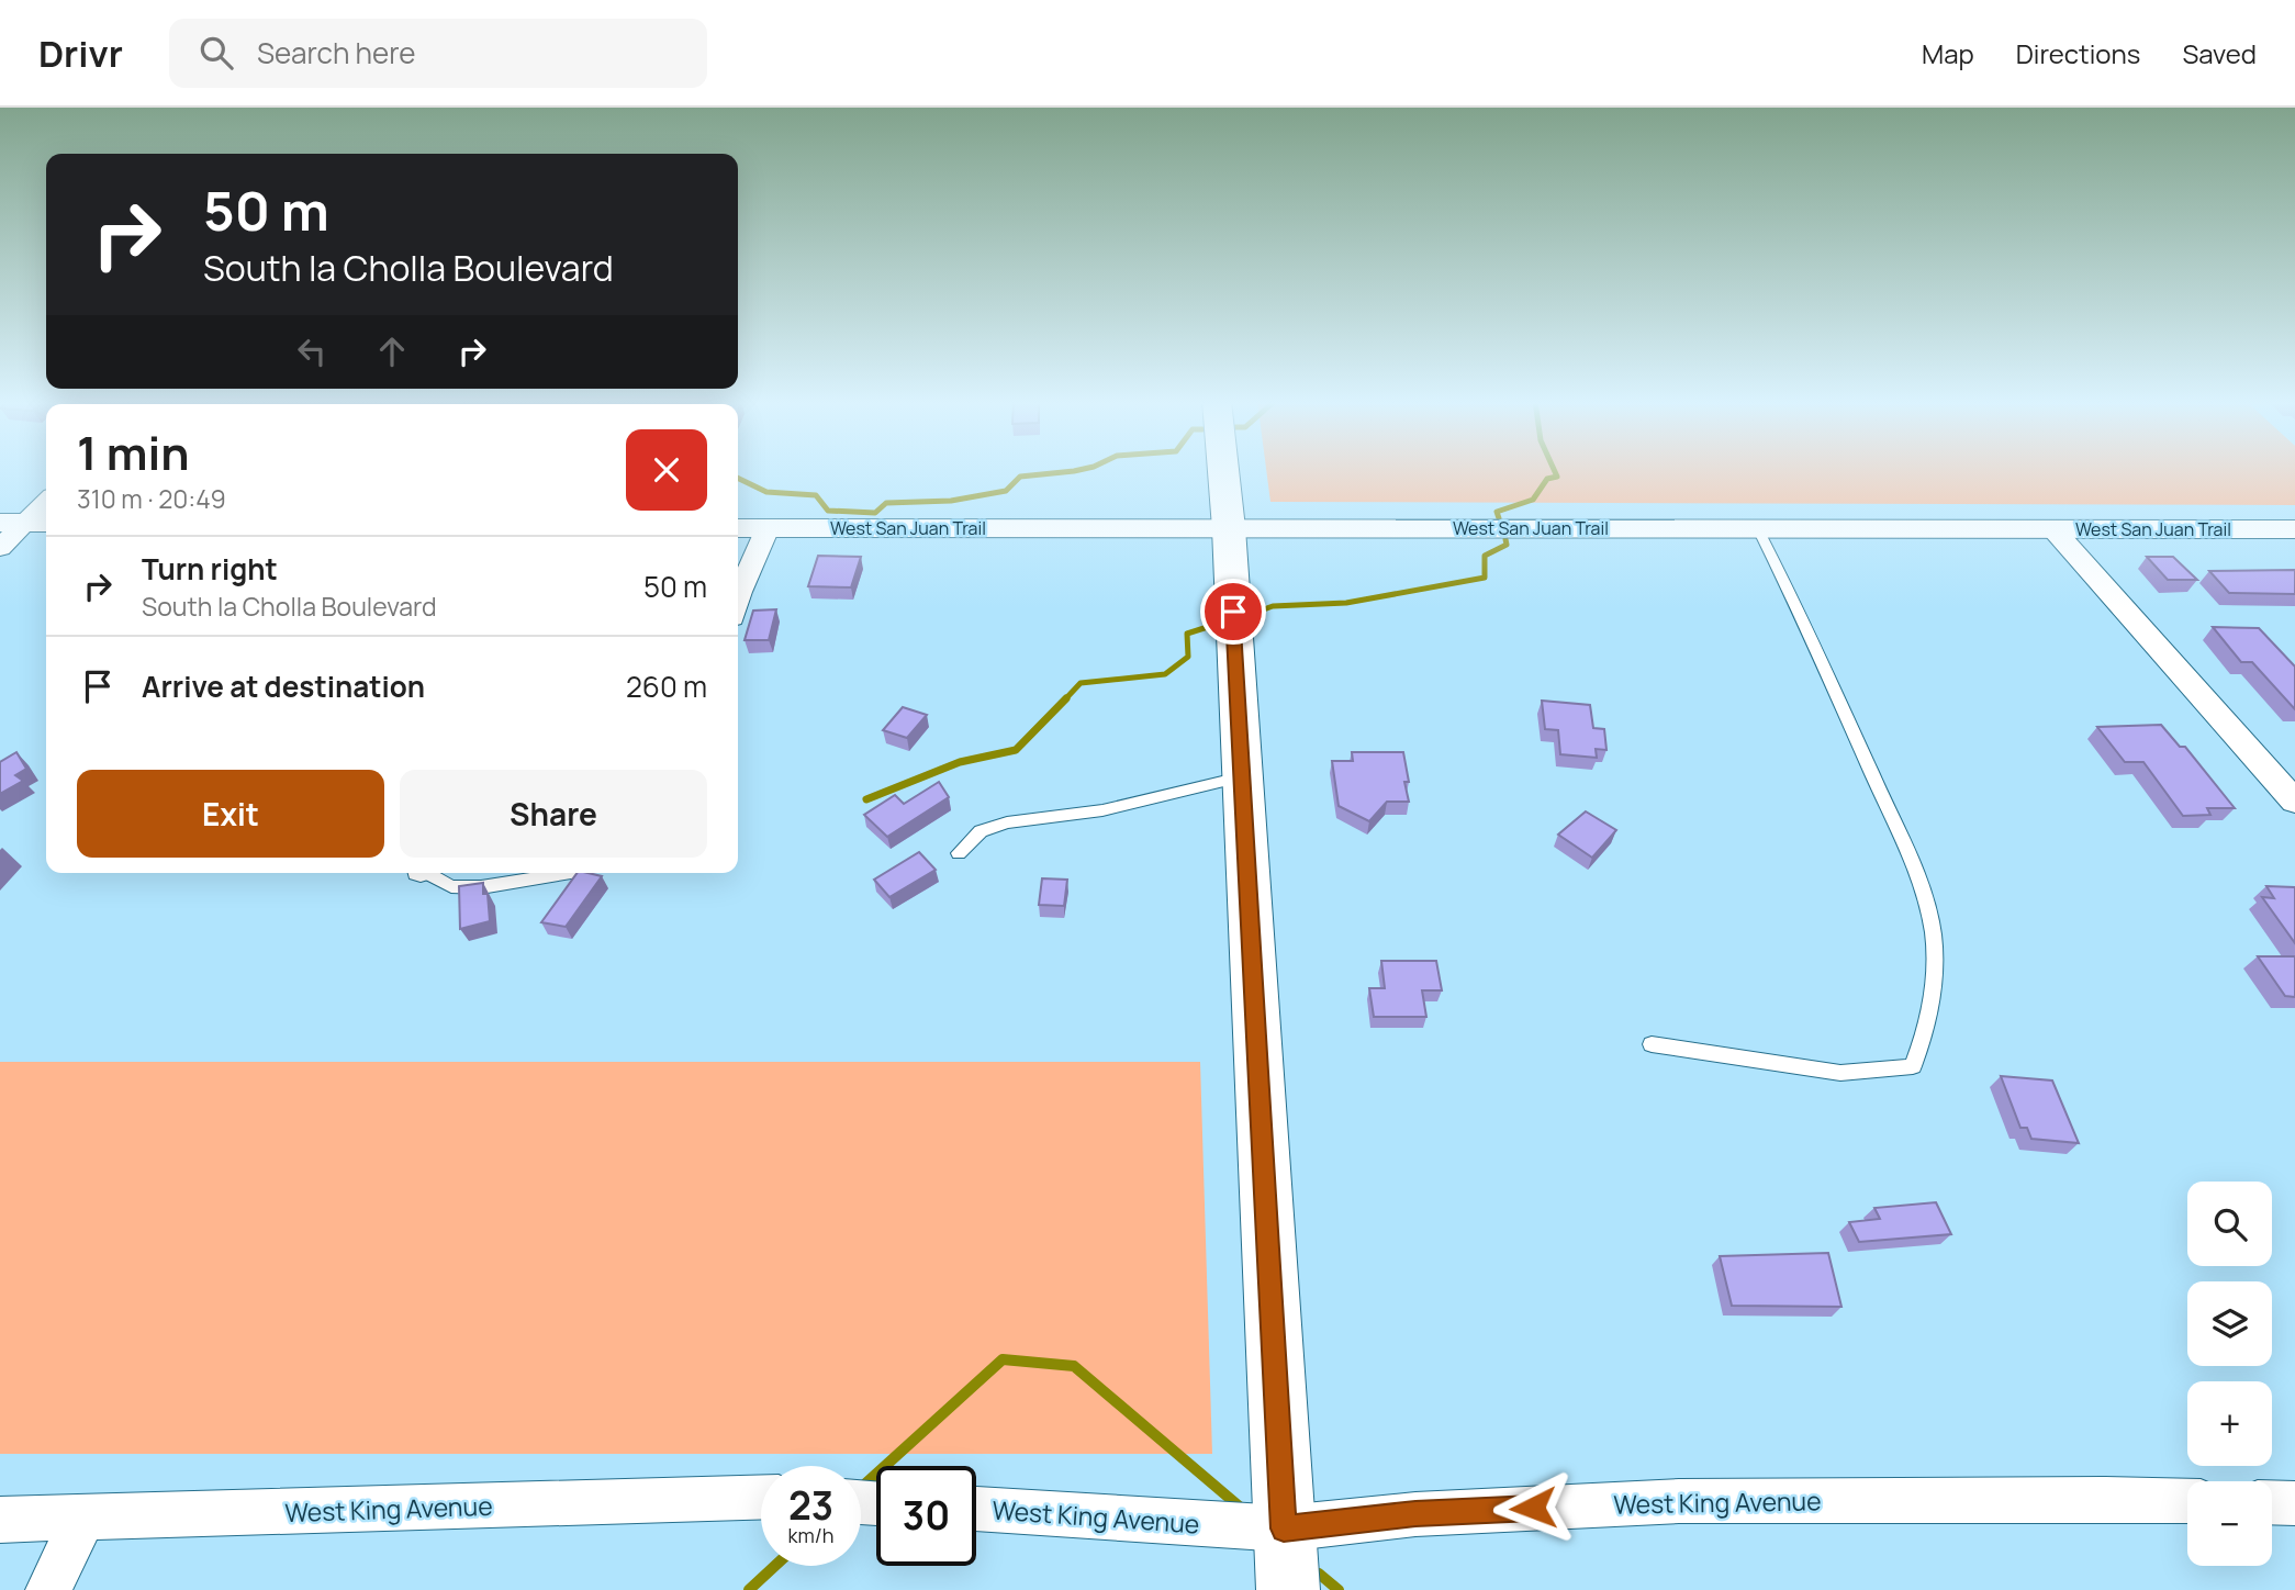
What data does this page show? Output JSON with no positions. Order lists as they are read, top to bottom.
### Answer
{
  "streets": {
    "street": ["West San Juan Trail", "West King Avenue"]
  },
  "page": {
    "header": "Drivr",
    "search": "Search here",
    "nav": ["Map", "Directions", "Saved"],
    "turn": ["50 m", "South la Cholla Boulevard"],
    "heading": ["1 min", "310 m · 20:49"],
    "list": [
      {
        "name": "Turn right",
        "note": "South la Cholla Boulevard",
        "value": "50 m"
      },
      {
        "name": "Arrive at destination",
        "value": "260 m"
      }
    ],
    "buttons": ["Exit", "Share"],
    "map_buttons": ["+", "−"],
    "speed": "23 km/h",
    "limit": "30"
  }
}
